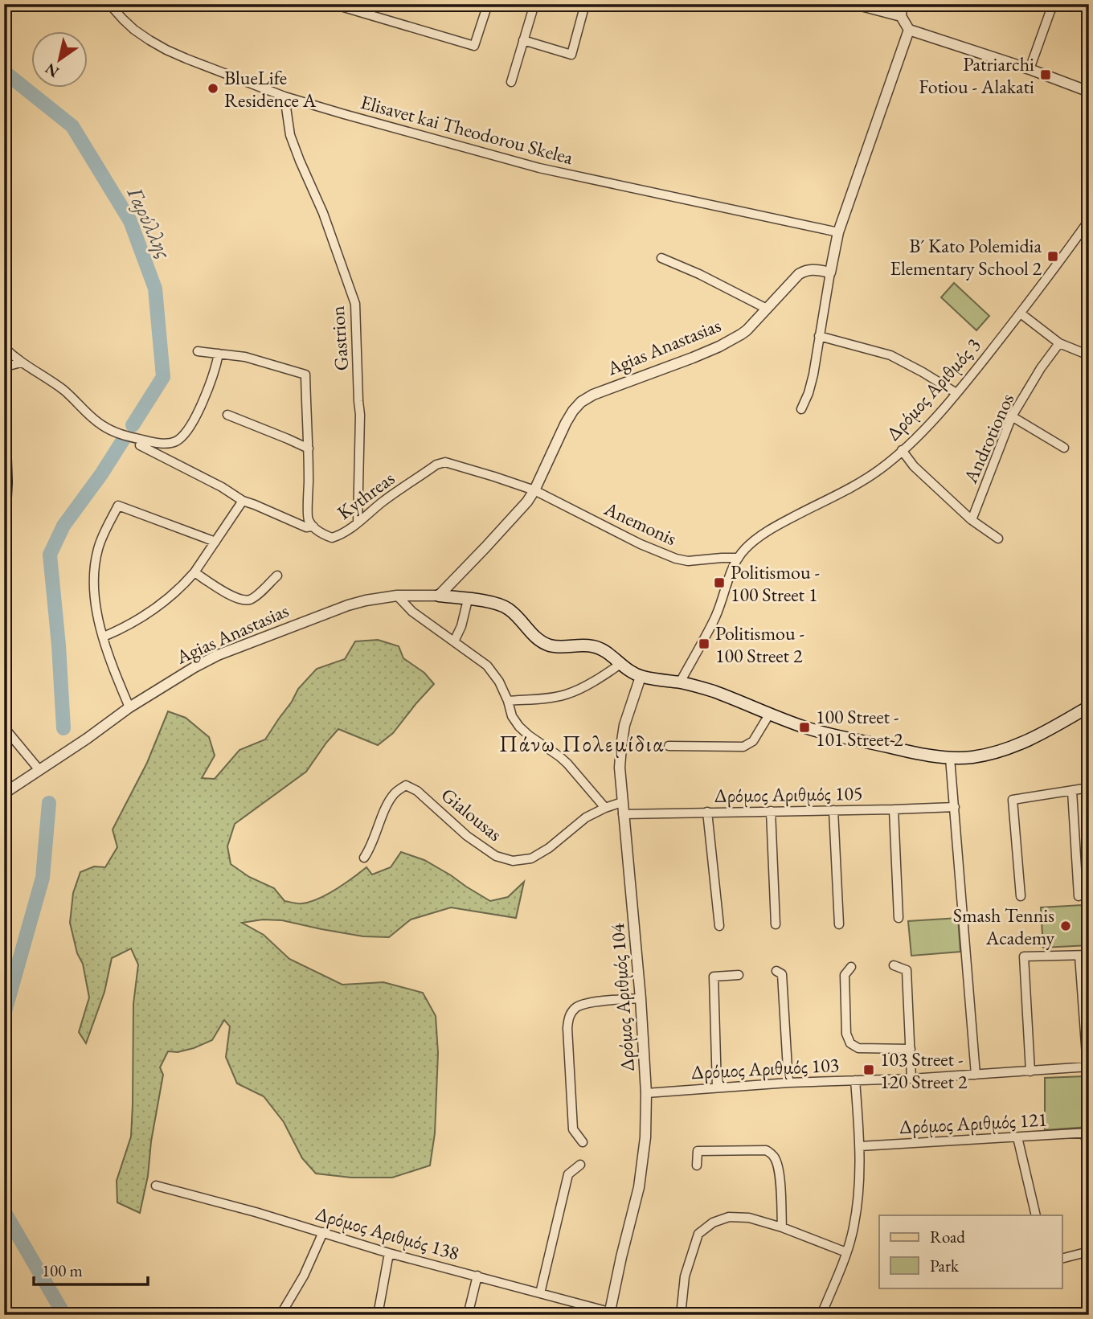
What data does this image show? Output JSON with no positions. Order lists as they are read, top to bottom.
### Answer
{
  "streets": {
    "main road": ["Agias Anastasias"],
    "street": [
      "Elisavet kai Theodorou Skelea",
      "Gastrion",
      "Δρόμος Αριθμός 3",
      "Androtionos",
      "Kythreas",
      "Anemonis",
      "Δρόμος Αριθμός 105",
      "Gialousas",
      "Δρόμος Αριθμός 104",
      "Δρόμος Αριθμός 103",
      "Δρόμος Αριθμός 121",
      "Δρόμος Αριθμός 138"
    ]
  },
  "crossings": [
    ["Elisavet kai Theodorou Skelea", "Gastrion"],
    ["Gastrion", "Kythreas"],
    ["Agias Anastasias", "Kythreas"],
    ["Agias Anastasias", "Anemonis"],
    ["Agias Anastasias", "Δρόμος Αριθμός 104"],
    ["Δρόμος Αριθμός 3", "Anemonis"],
    ["Kythreas", "Anemonis"],
    ["Δρόμος Αριθμός 105", "Δρόμος Αριθμός 104"],
    ["Gialousas", "Δρόμος Αριθμός 104"],
    ["Δρόμος Αριθμός 104", "Δρόμος Αριθμός 103"],
    ["Δρόμος Αριθμός 104", "Δρόμος Αριθμός 138"]
  ],
  "districts": ["Πάνω Πολεμίδια"],
  "water": ["Γαρύλλης"],
  "places": {
    "transit": [
      "Patriarchi Fotiou - Alakati",
      "B´ Kato Polemidia Elementary School 2",
      "Politismou - 100 Street 1",
      "Politismou - 100 Street 2",
      "100 Street - 101 Street 2",
      "103 Street - 120 Street 2"
    ],
    "other": ["BlueLife Residence A", "Smash Tennis Academy"]
  },
  "legend": ["Road", "Park"],
  "scale_bar": "100 m",
  "north": "bottom left"
}
